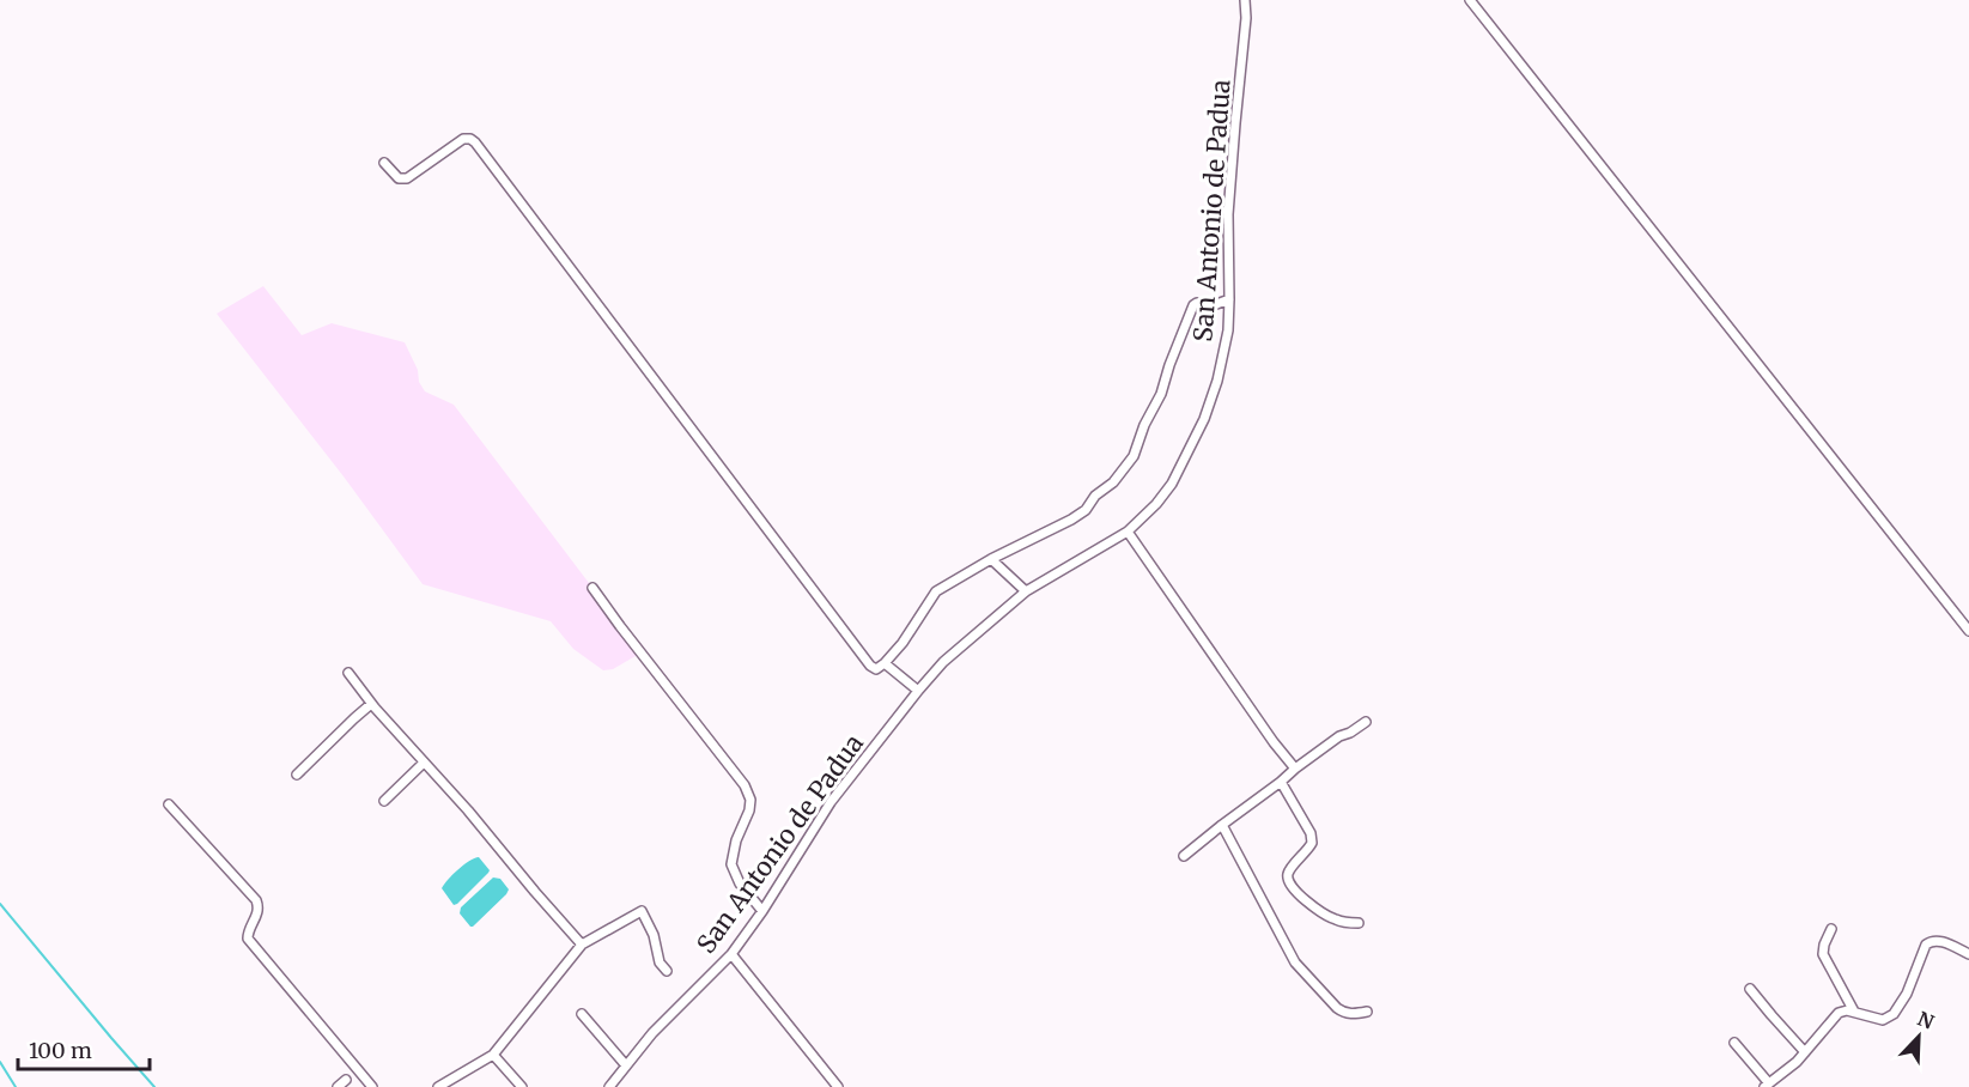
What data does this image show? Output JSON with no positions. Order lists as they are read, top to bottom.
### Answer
{
  "streets": {
    "street": ["San Antonio de Padua"]
  },
  "scale_bar": "100 m",
  "north": "top right"
}
